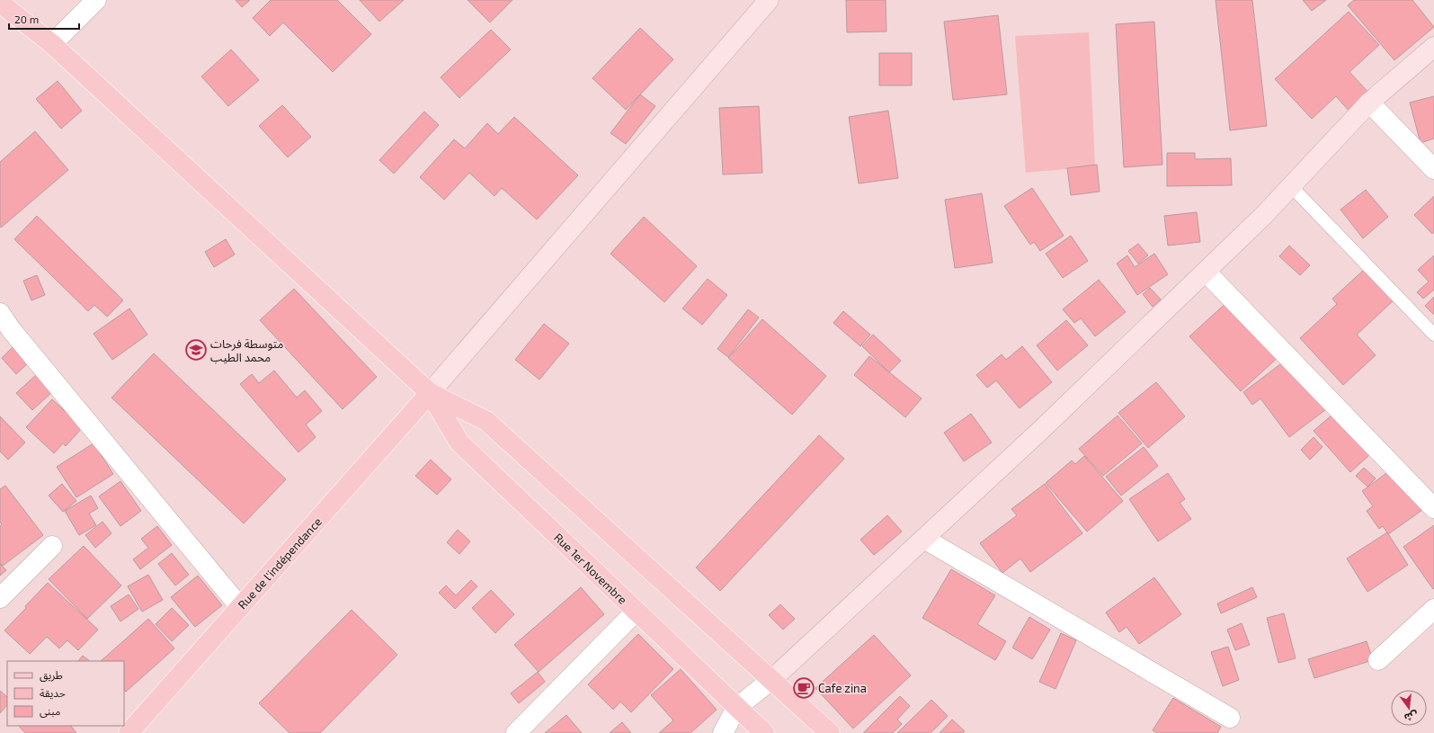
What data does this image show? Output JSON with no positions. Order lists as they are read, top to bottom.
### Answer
{
  "streets": {
    "main road": ["Rue de l'indépendance", "Rue 1er Novembre"]
  },
  "crossings": [
    ["Rue de l'indépendance", "Rue 1er Novembre"]
  ],
  "places": {
    "school or university": ["متوسطة فرحات محمد الطيب"],
    "cafe": ["Cafe zina"]
  },
  "legend": ["طريق", "حديقة", "مبنى"],
  "scale_bar": "20 m",
  "north": "bottom"
}
